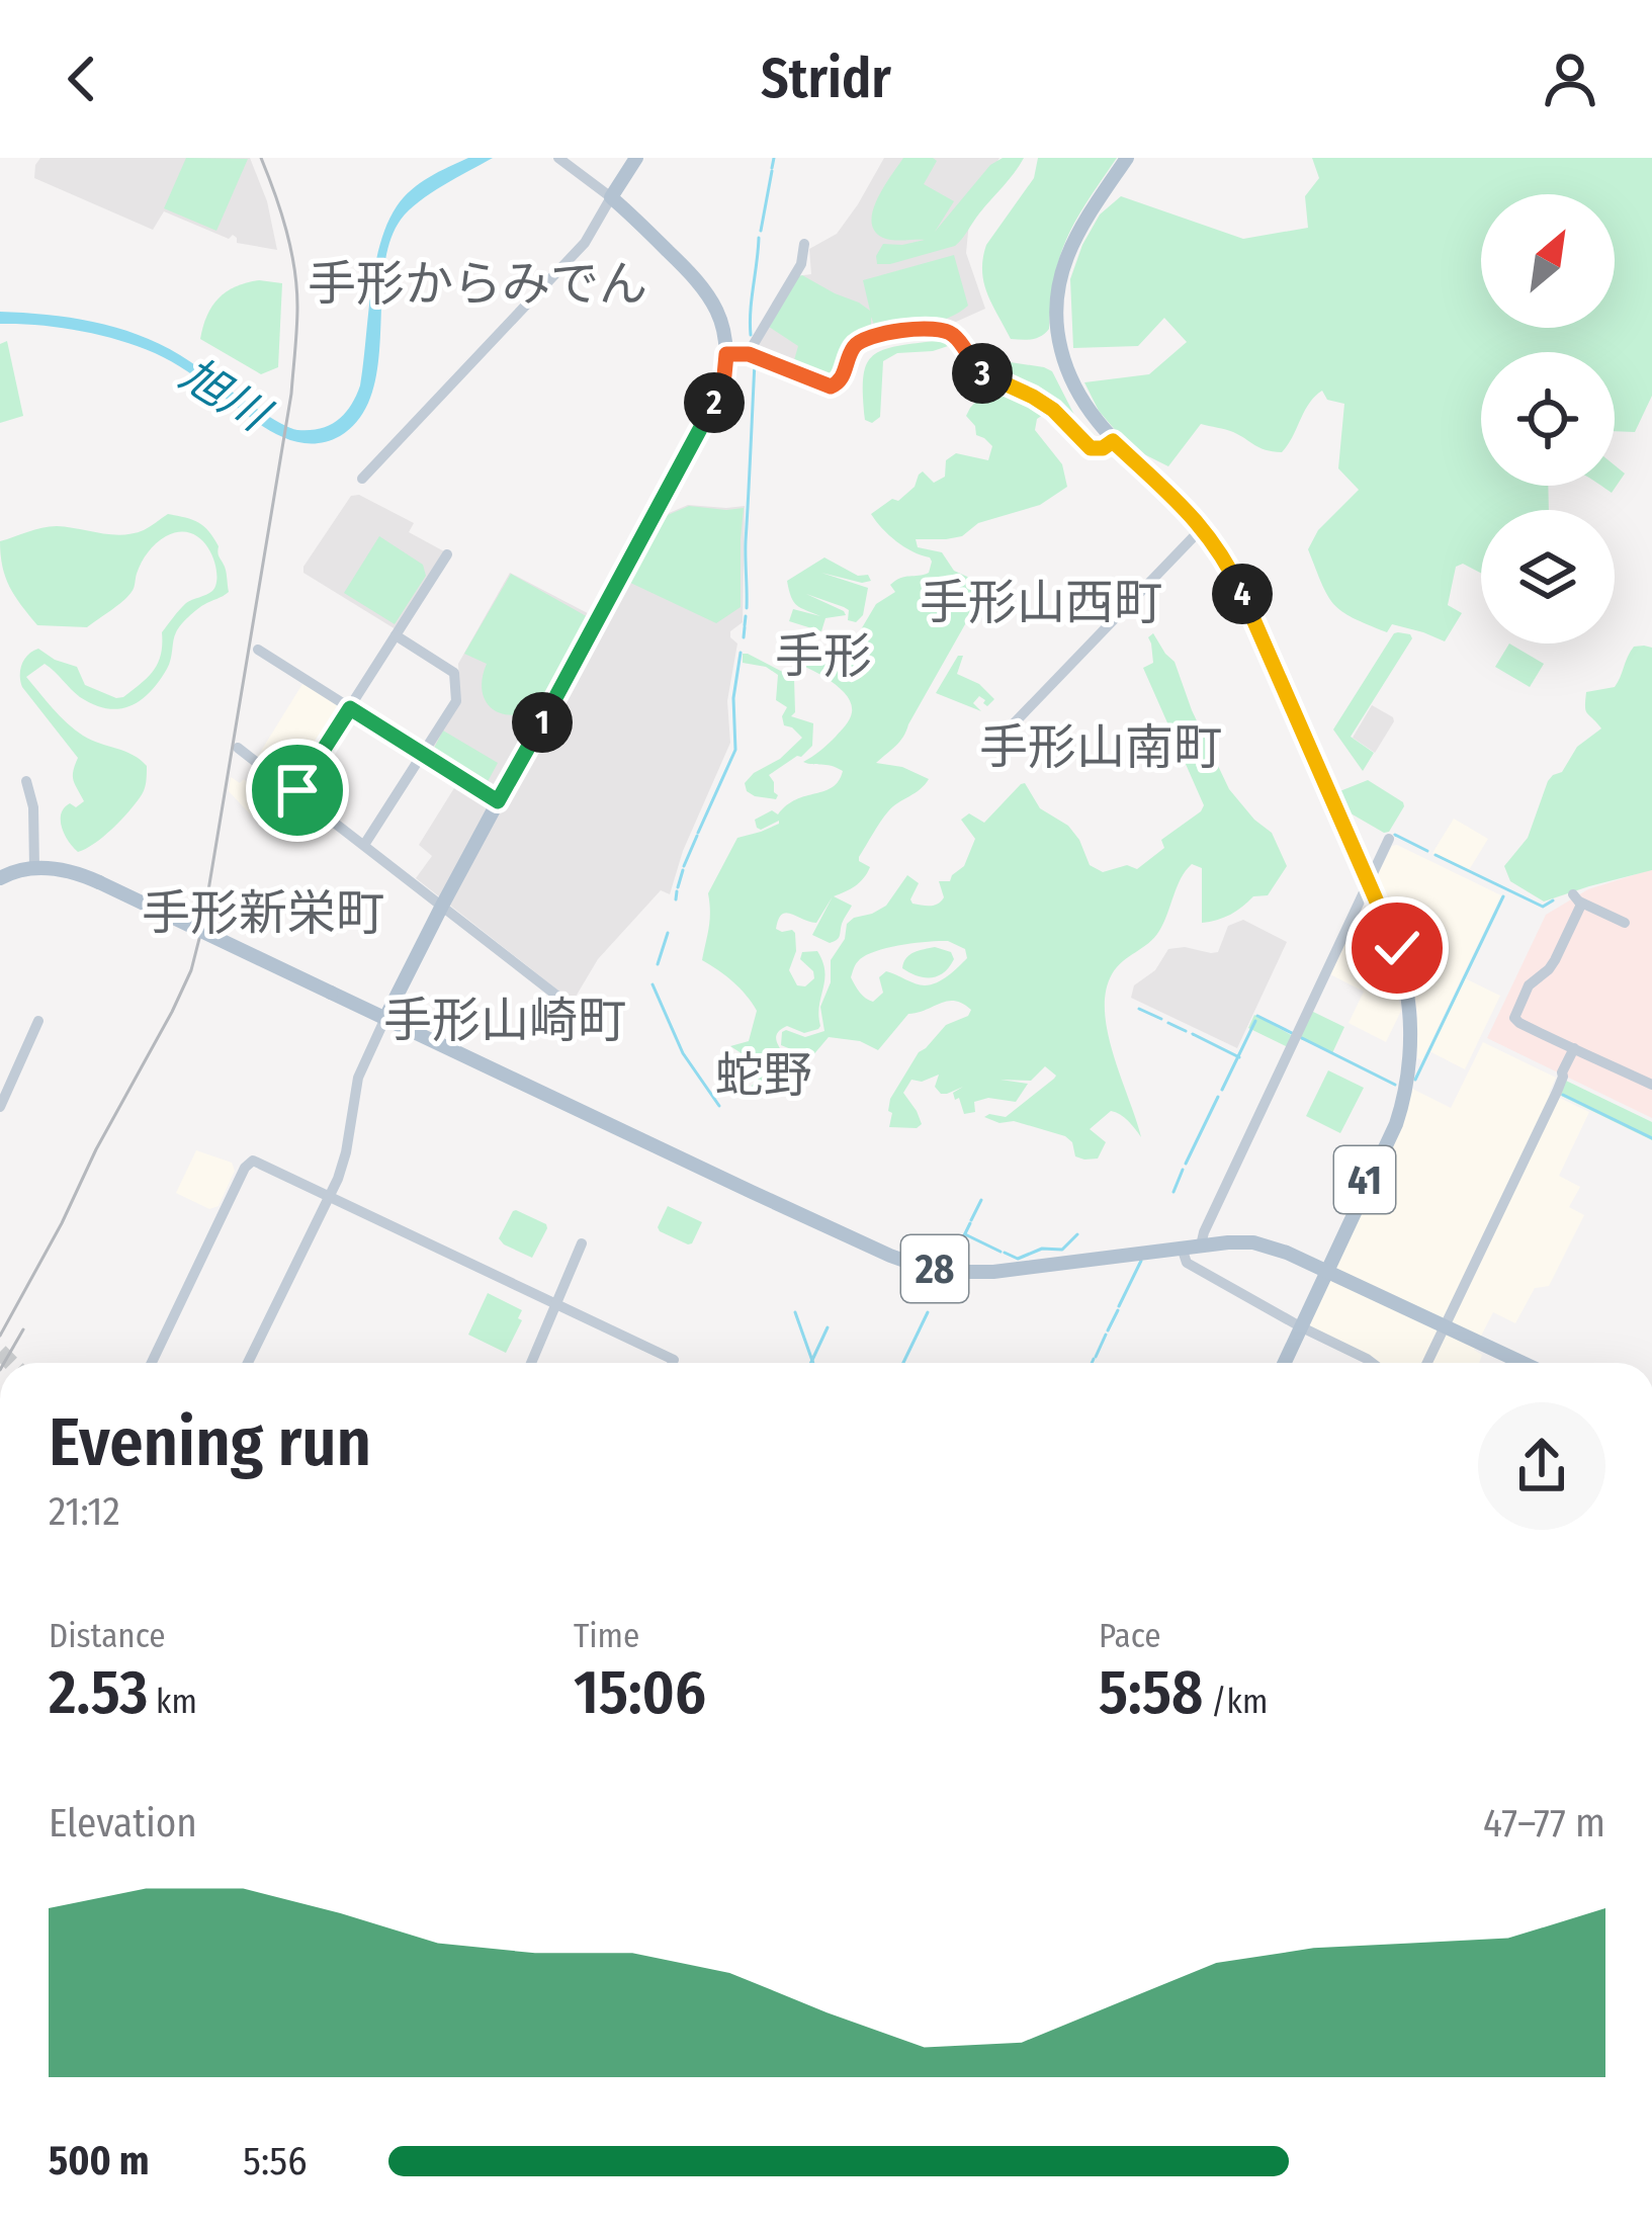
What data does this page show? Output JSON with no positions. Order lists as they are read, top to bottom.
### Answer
{
  "streets": {
    "main road": ["41", "28"]
  },
  "crossings": [
    ["41", "28"]
  ],
  "districts": [
    "手形からみでん",
    "手形山西町",
    "手形",
    "手形山南町",
    "手形新栄町",
    "手形山崎町",
    "蛇野"
  ],
  "water": ["旭川"],
  "north": "top right",
  "page": {
    "header": "Stridr",
    "pins": [
      "3",
      "2",
      "4",
      "1"
    ],
    "heading": ["Evening run", "21:12"],
    "stats": [
      ["Distance", "2.53 km"],
      ["Time", "15:06"],
      ["Pace", "5:58 /km"]
    ],
    "chart": ["Elevation", "47–77 m"],
    "list": [
      {
        "name": "500 m",
        "note": "5:56"
      }
    ]
  }
}
